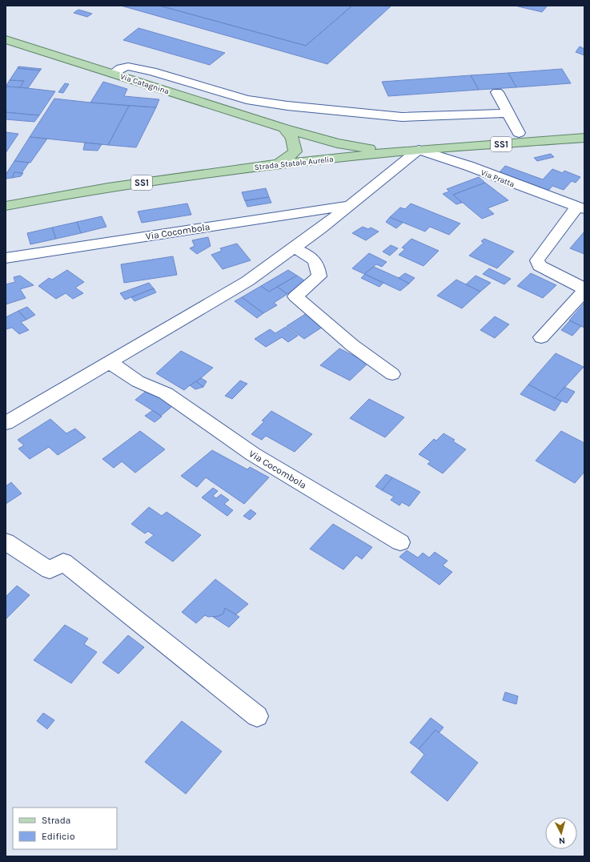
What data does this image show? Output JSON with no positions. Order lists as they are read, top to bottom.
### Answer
{
  "streets": {
    "main road": ["Via Catagnina", "SS1", "Strada Statale Aurelia"],
    "street": ["Via Pratta", "Via Cocombola"]
  },
  "crossings": [
    ["Via Catagnina", "Strada Statale Aurelia"],
    ["Via Catagnina", "Via Pratta"],
    ["Strada Statale Aurelia", "Via Pratta"]
  ],
  "legend": ["Strada", "Edificio"],
  "north": "bottom"
}
